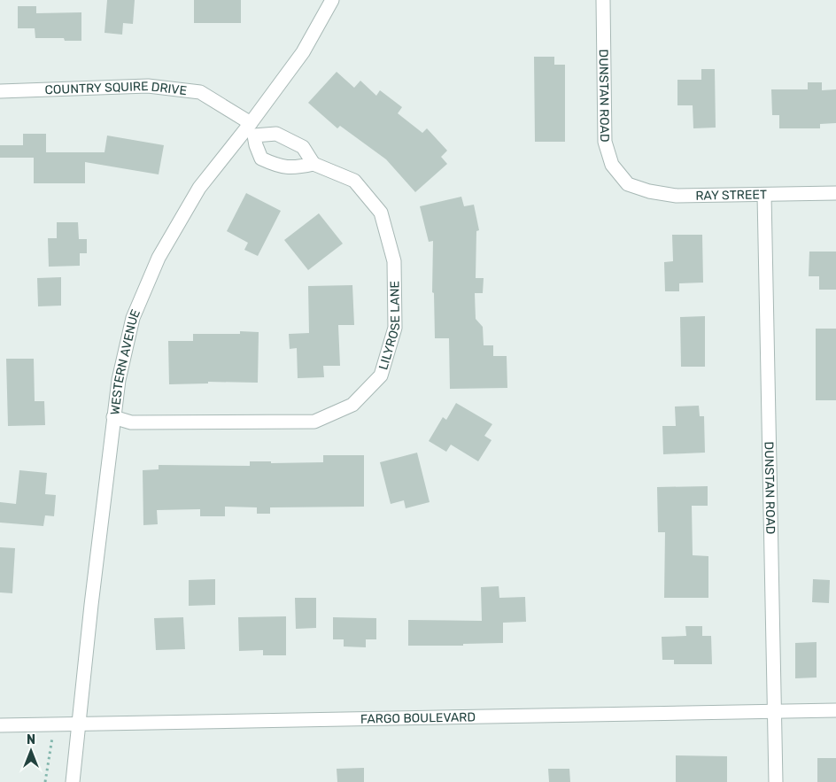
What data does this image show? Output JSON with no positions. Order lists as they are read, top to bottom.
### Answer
{
  "streets": {
    "street": [
      "COUNTRY SQUIRE DRIVE",
      "DUNSTAN ROAD",
      "RAY STREET",
      "LILYROSE LANE",
      "WESTERN AVENUE",
      "FARGO BOULEVARD"
    ]
  },
  "crossings": [
    ["COUNTRY SQUIRE DRIVE", "WESTERN AVENUE"],
    ["DUNSTAN ROAD", "RAY STREET"],
    ["DUNSTAN ROAD", "FARGO BOULEVARD"],
    ["LILYROSE LANE", "WESTERN AVENUE"],
    ["WESTERN AVENUE", "FARGO BOULEVARD"]
  ],
  "north": "top"
}
